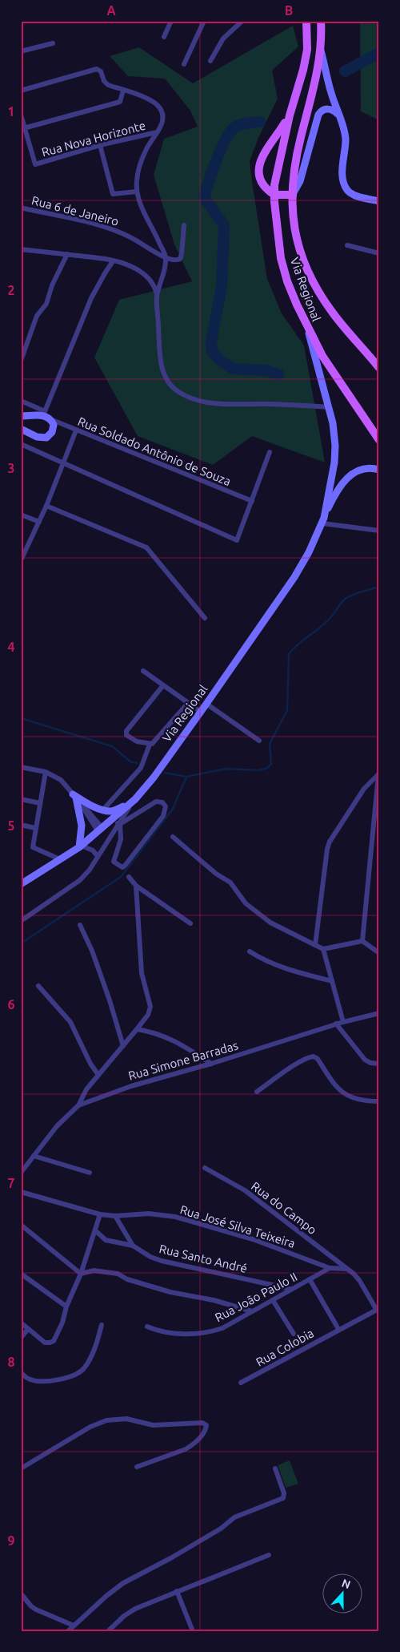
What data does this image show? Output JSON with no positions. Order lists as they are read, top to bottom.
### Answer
{
  "streets": {
    "main road": ["Via Regional"],
    "street": [
      "Rua Nova Horizonte",
      "Rua 6 de Janeiro",
      "Rua Soldado Antônio de Souza",
      "Rua Simone Barradas",
      "Rua do Campo",
      "Rua José Silva Teixeira",
      "Rua Santo André",
      "Rua João Paulo II",
      "Rua Colobia"
    ]
  },
  "crossings": [
    ["Rua do Campo", "Rua Colobia"],
    ["Rua José Silva Teixeira", "Rua João Paulo II"],
    ["Rua Santo André", "Rua João Paulo II"]
  ],
  "north": "top",
  "grid": {
    "columns": ["A", "B"],
    "rows": [
      "1",
      "2",
      "3",
      "4",
      "5",
      "6",
      "7",
      "8",
      "9"
    ]
  }
}
